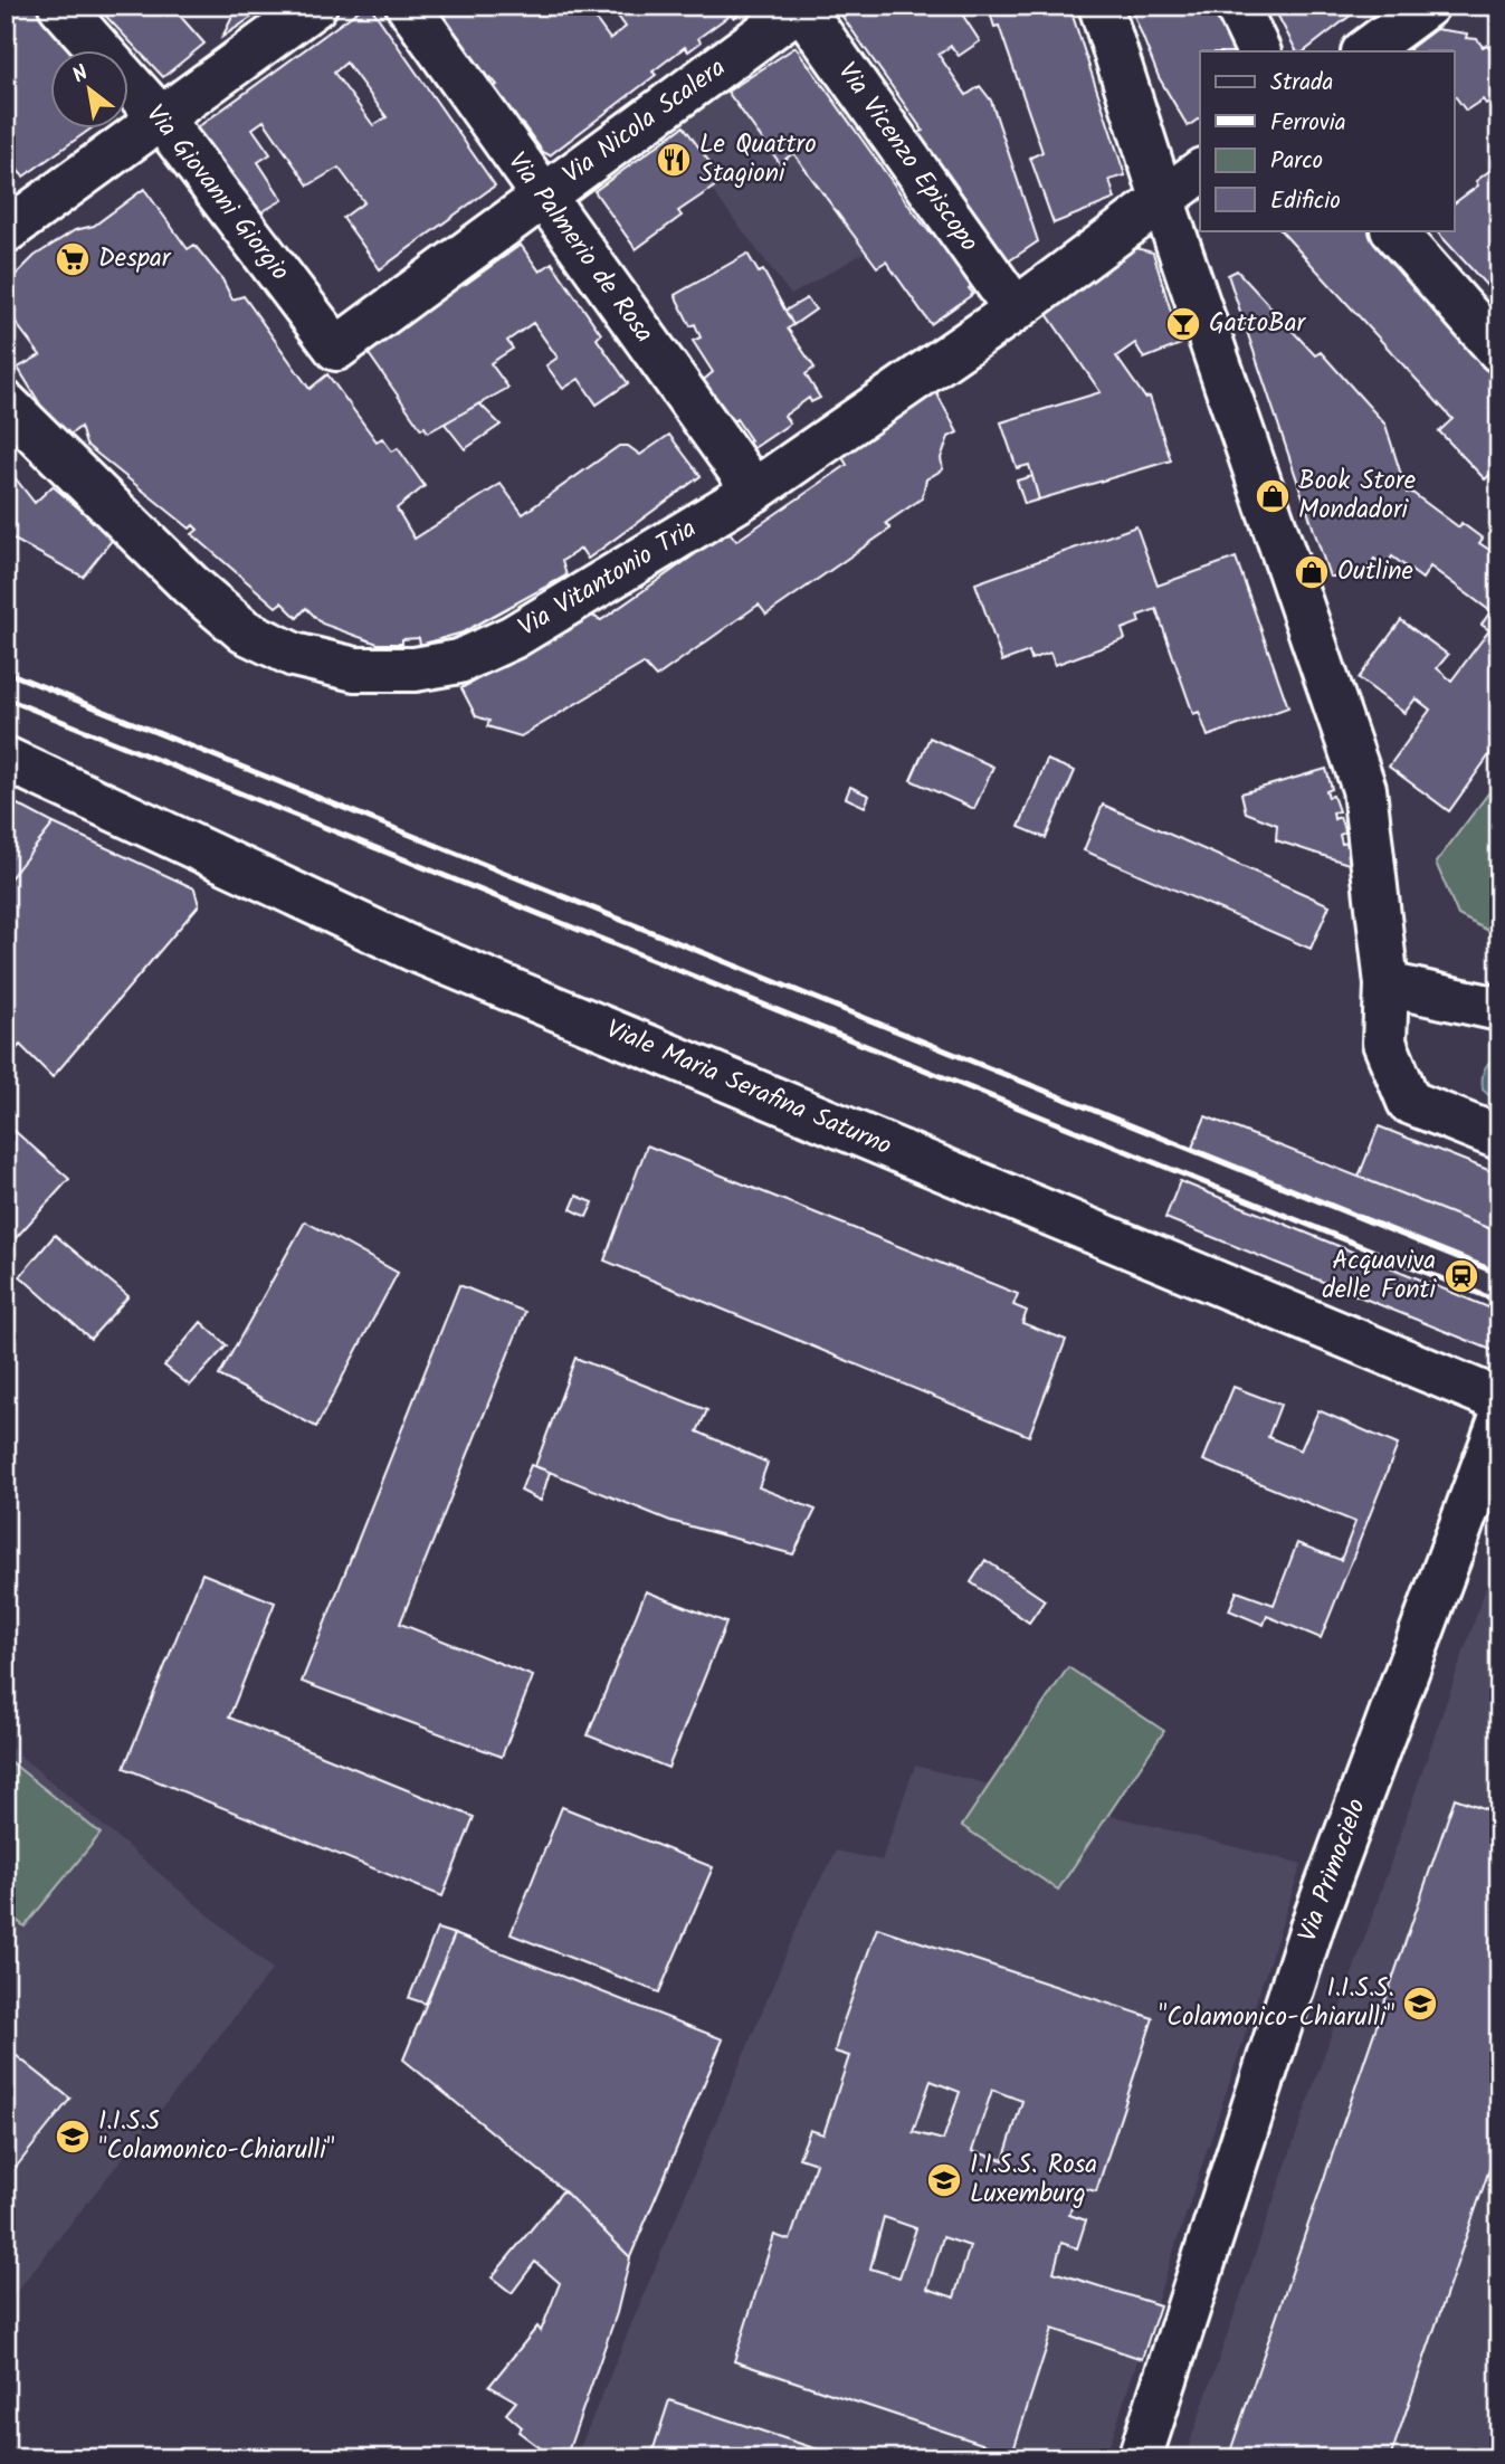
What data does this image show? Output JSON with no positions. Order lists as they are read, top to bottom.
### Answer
{
  "streets": {
    "street": [
      "Via Nicola Scalera",
      "Via Vicenzo Episcopo",
      "Via Giovanni Giorgio",
      "Via Palmerio de Rosa",
      "Via Vitantonio Tria",
      "Viale Maria Serafina Saturno",
      "Via Primocielo"
    ]
  },
  "crossings": [
    ["Via Nicola Scalera", "Via Vicenzo Episcopo"],
    ["Via Nicola Scalera", "Via Giovanni Giorgio"],
    ["Via Nicola Scalera", "Via Palmerio de Rosa"],
    ["Via Vicenzo Episcopo", "Via Vitantonio Tria"],
    ["Via Palmerio de Rosa", "Via Vitantonio Tria"]
  ],
  "places": {
    "restaurant": ["Le Quattro Stagioni"],
    "supermarket": ["Despar"],
    "bar": ["GattoBar"],
    "shop": ["Book Store Mondadori", "Outline"],
    "station": ["Acquaviva delle Fonti"],
    "school or university": ["I.I.S.S. \"Colamonico-Chiarulli\"", "I.I.S.S \"Colamonico-Chiarulli\"", "I.I.S.S. Rosa Luxemburg"]
  },
  "legend": [
    "Strada",
    "Ferrovia",
    "Parco",
    "Edificio"
  ],
  "north": "top left"
}
